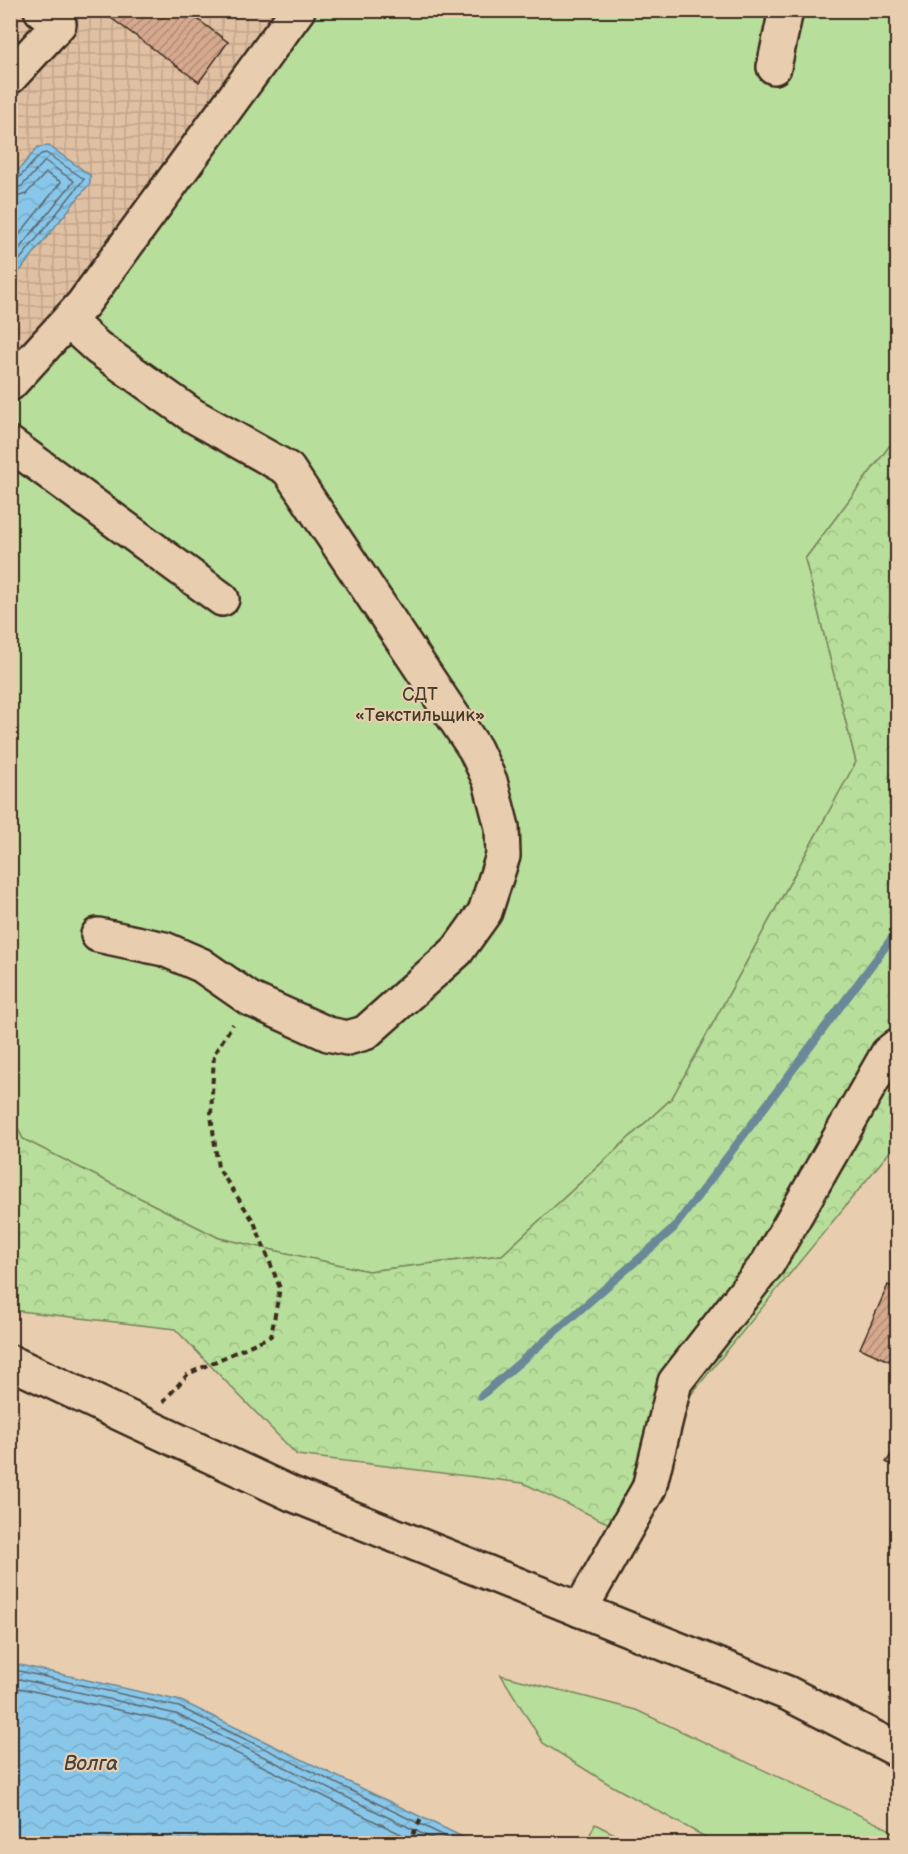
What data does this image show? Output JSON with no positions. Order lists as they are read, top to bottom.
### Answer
{
  "water": ["Волга"],
  "parks": ["СДТ «Текстильщик»"]
}
